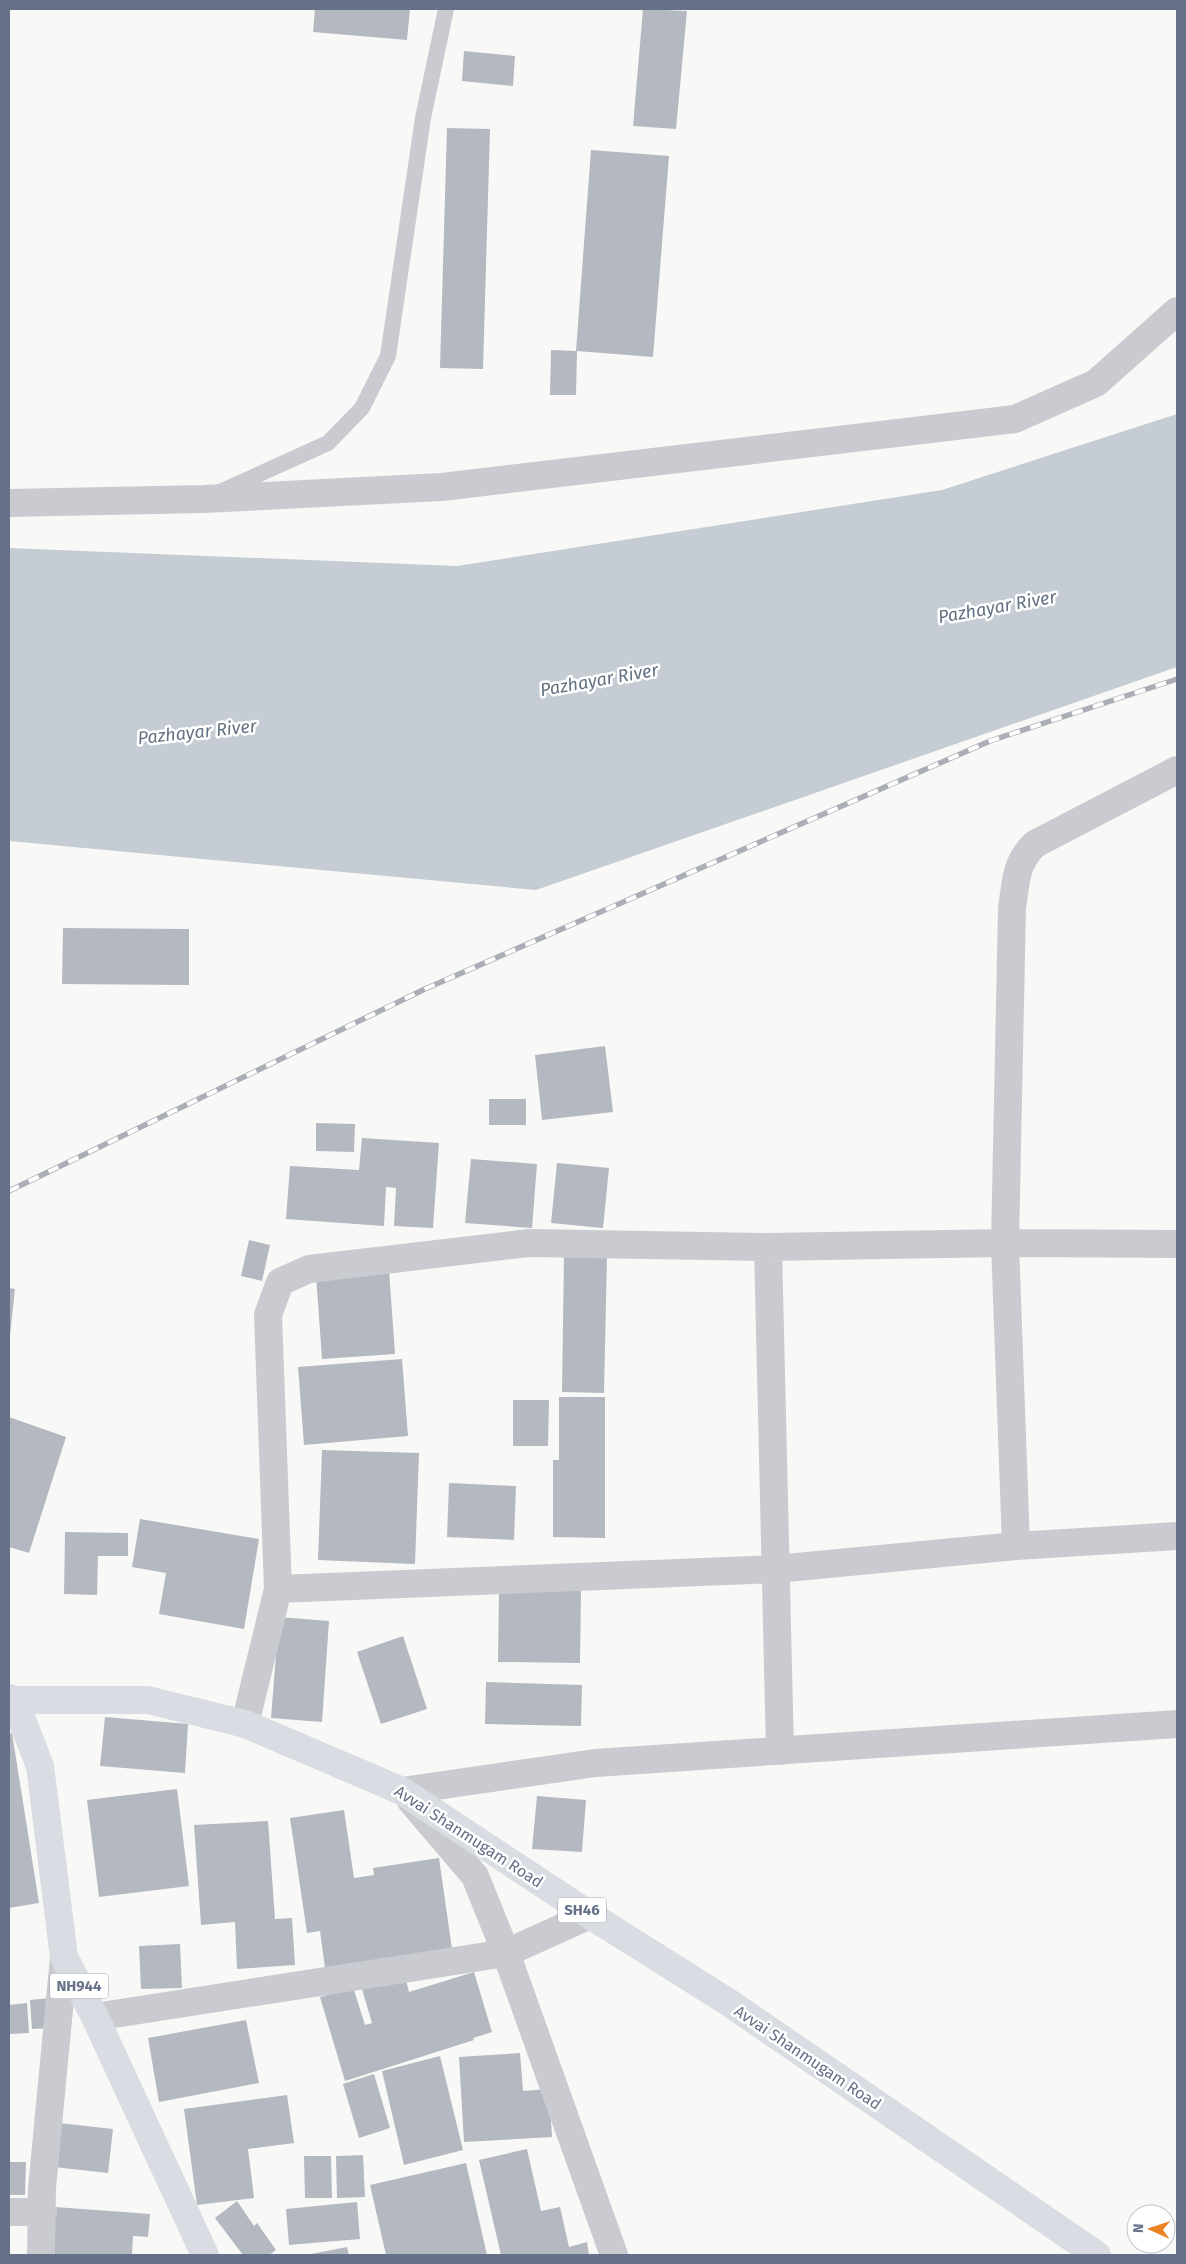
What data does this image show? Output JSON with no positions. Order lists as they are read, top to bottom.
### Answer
{
  "streets": {
    "main road": ["Avvai Shanmugam Road", "SH46", "NH944"]
  },
  "crossings": [
    ["Avvai Shanmugam Road", "NH944"]
  ],
  "water": ["Pazhayar River"],
  "north": "left"
}
